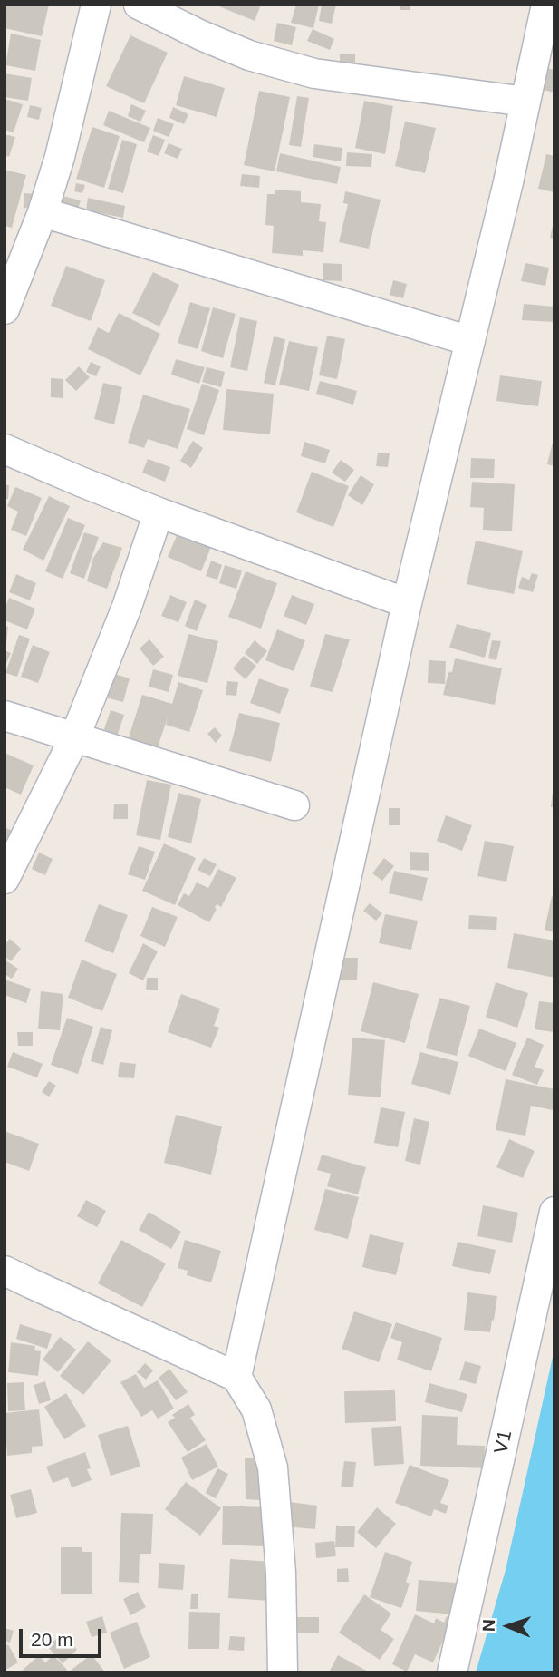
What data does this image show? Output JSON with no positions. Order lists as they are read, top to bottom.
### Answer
{
  "streets": {
    "street": ["V1"]
  },
  "scale_bar": "20 m",
  "north": "left"
}
